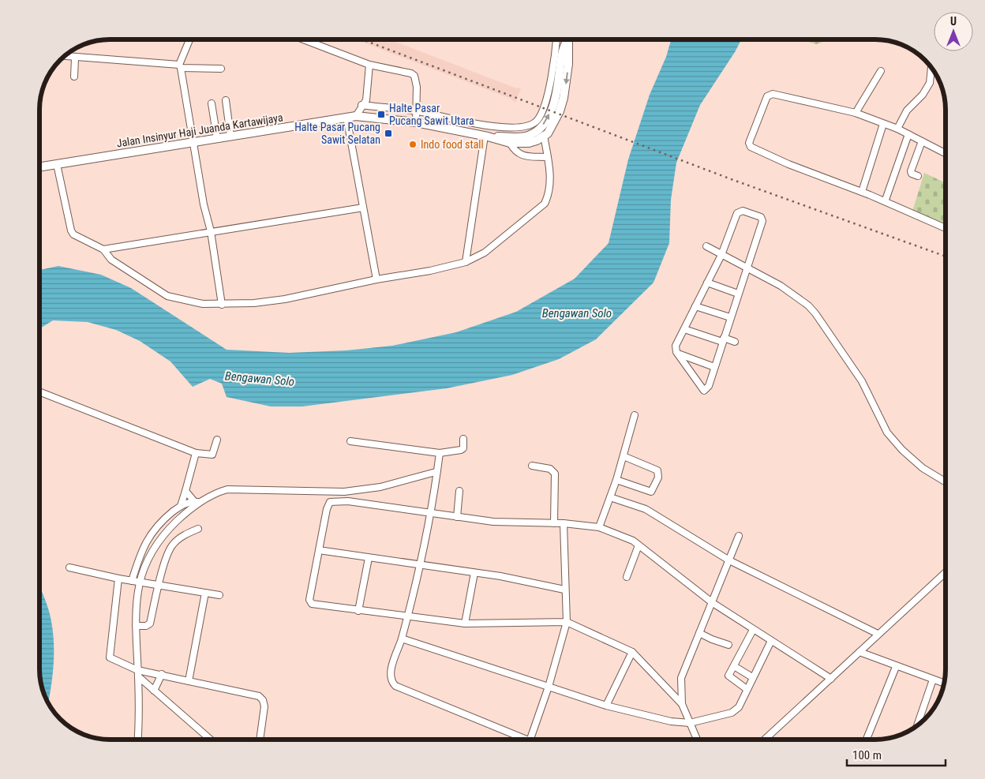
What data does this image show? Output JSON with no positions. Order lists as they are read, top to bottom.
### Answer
{
  "streets": {
    "main road": ["Jalan Insinyur Haji Juanda Kartawijaya"]
  },
  "water": ["Bengawan Solo"],
  "places": {
    "transit": ["Halte Pasar Pucang Sawit Utara", "Halte Pasar Pucang Sawit Selatan"],
    "other": ["Indo food stall"]
  },
  "scale_bar": "100 m",
  "north": "top"
}
